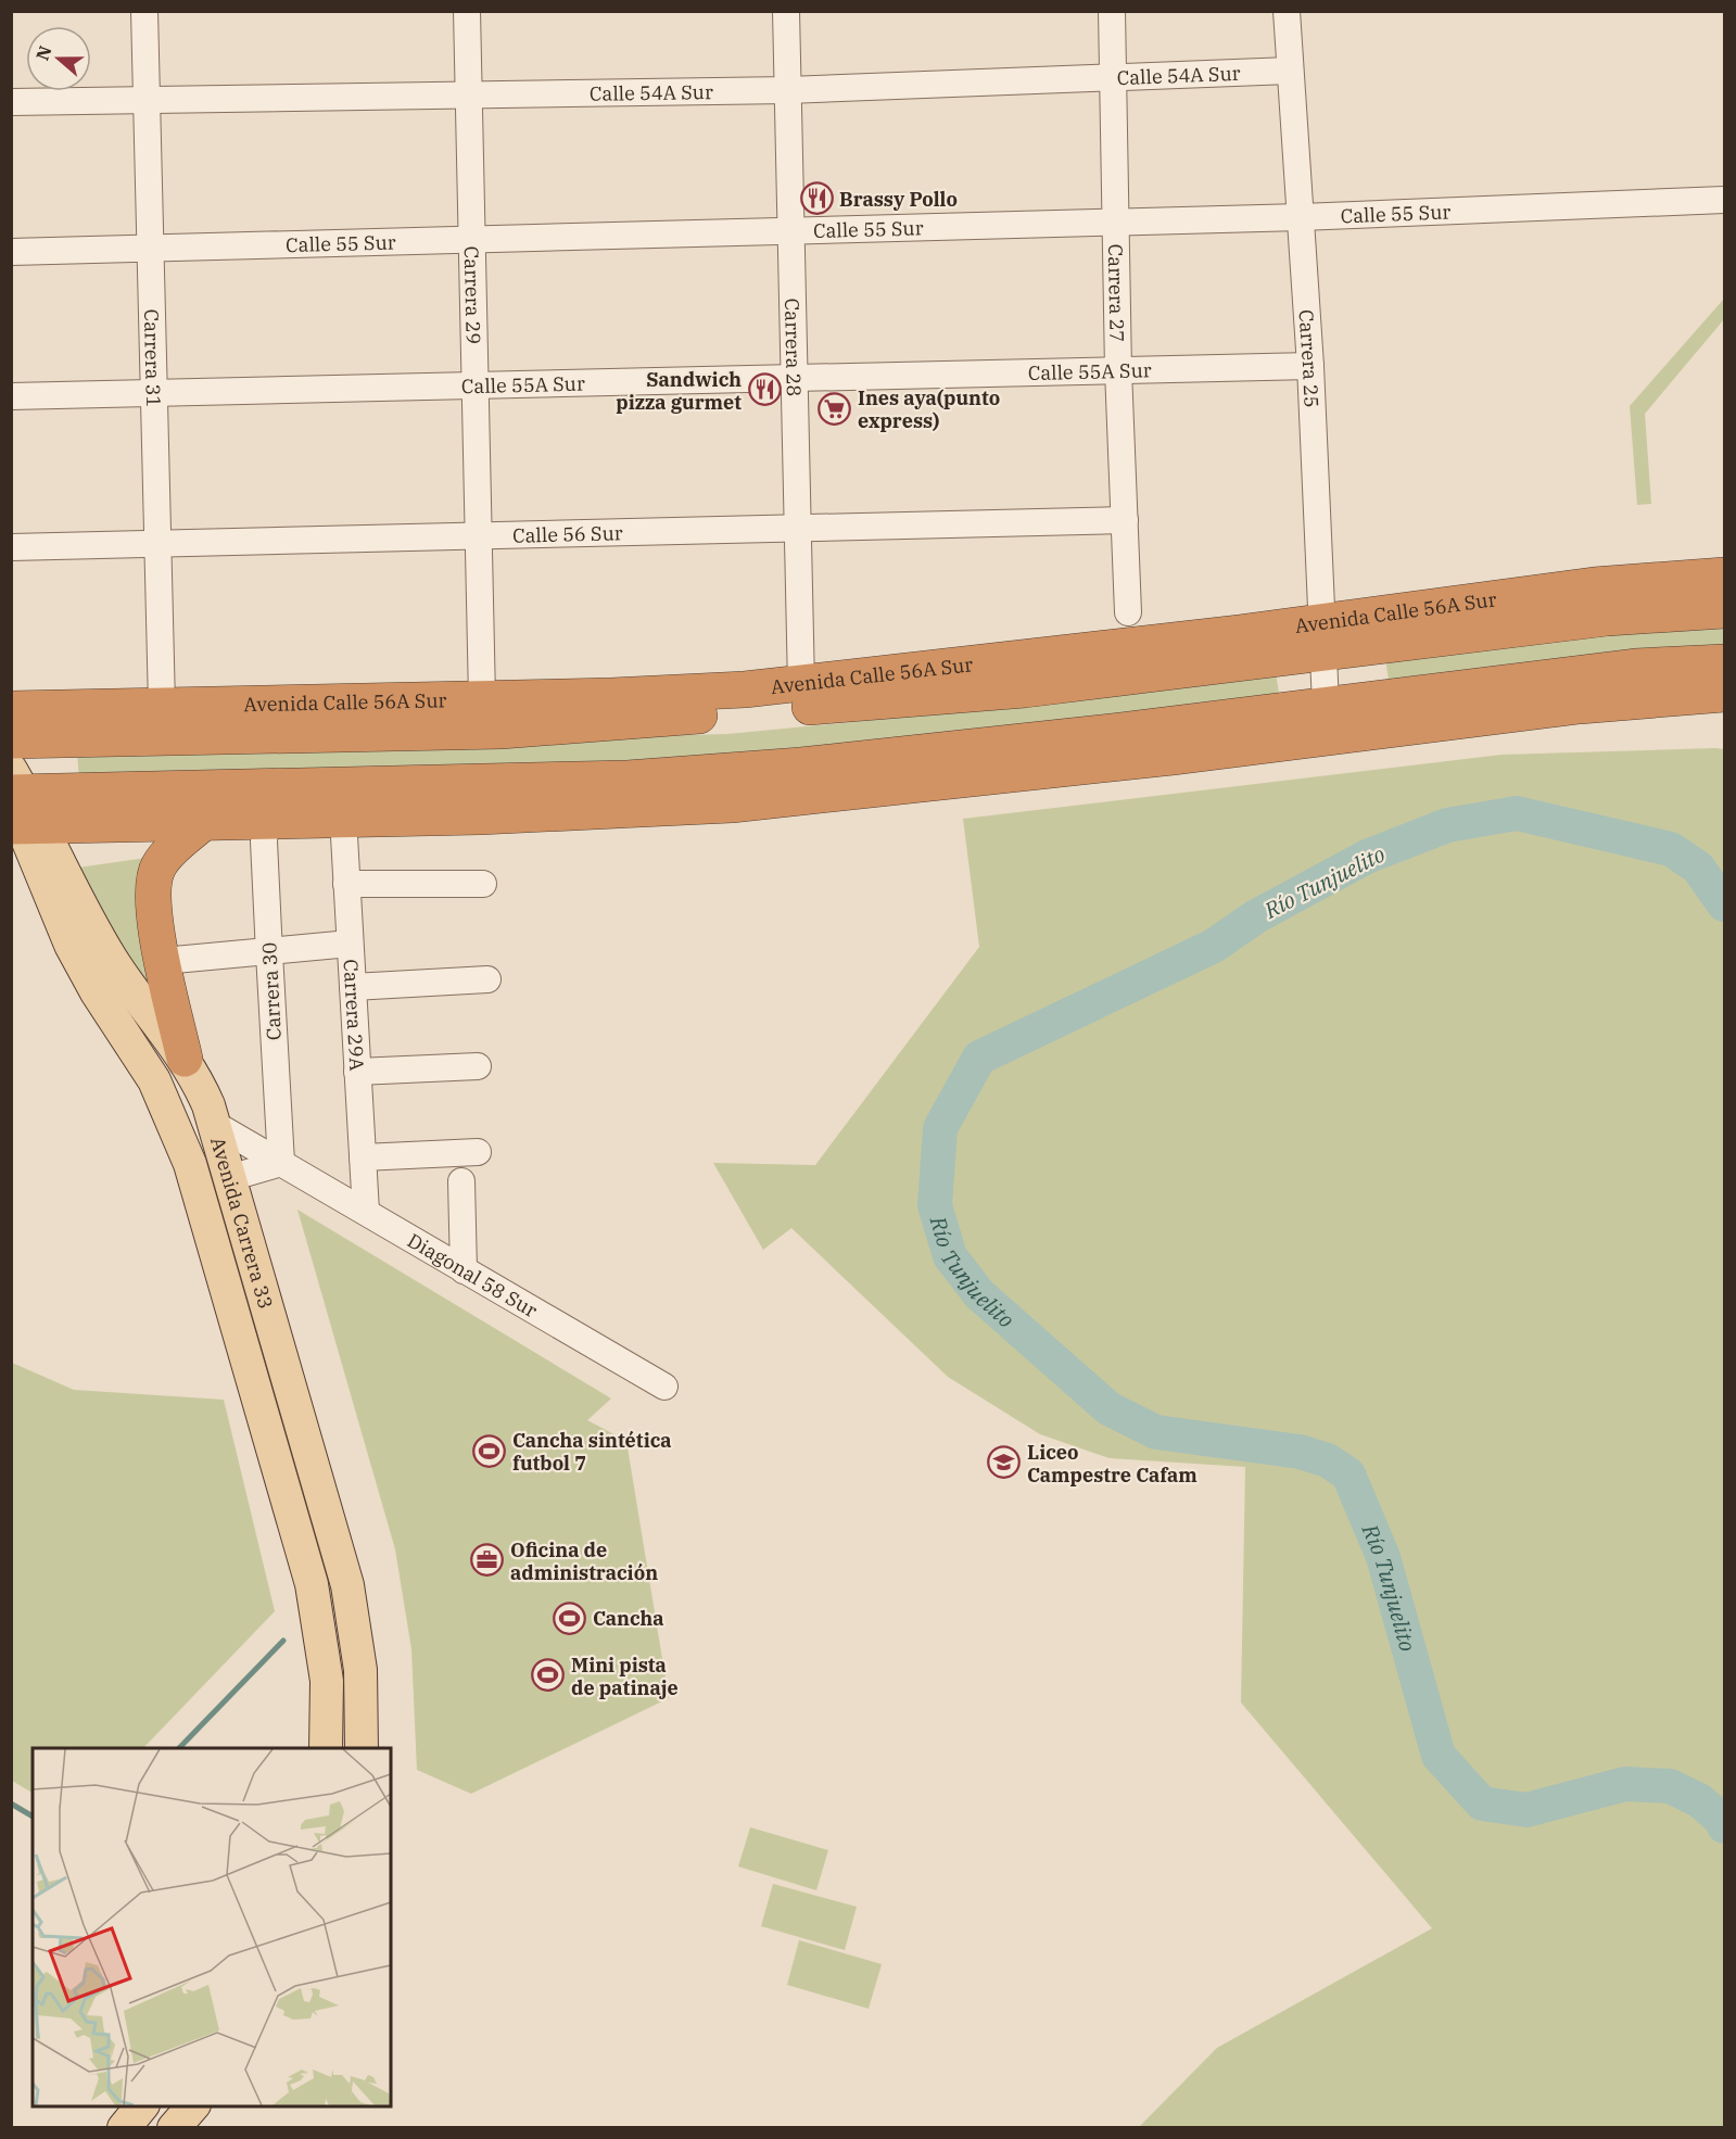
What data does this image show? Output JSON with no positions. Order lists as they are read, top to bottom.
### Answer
{
  "streets": {
    "highway": ["Avenida Calle 56A Sur"],
    "main road": ["Avenida Carrera 33"],
    "street": [
      "Calle 54A Sur",
      "Calle 55 Sur",
      "Carrera 27",
      "Carrera 29",
      "Carrera 28",
      "Carrera 31",
      "Carrera 25",
      "Calle 55A Sur",
      "Calle 56 Sur",
      "Carrera 30",
      "Carrera 29A",
      "Diagonal 58 Sur"
    ]
  },
  "crossings": [
    ["Calle 54A Sur", "Carrera 27"],
    ["Calle 54A Sur", "Carrera 29"],
    ["Calle 54A Sur", "Carrera 28"],
    ["Calle 54A Sur", "Carrera 31"],
    ["Calle 54A Sur", "Carrera 25"],
    ["Calle 55 Sur", "Carrera 27"],
    ["Calle 55 Sur", "Carrera 29"],
    ["Calle 55 Sur", "Carrera 28"],
    ["Calle 55 Sur", "Carrera 31"],
    ["Calle 55 Sur", "Carrera 25"],
    ["Carrera 27", "Calle 55A Sur"],
    ["Carrera 27", "Calle 56 Sur"],
    ["Carrera 29", "Calle 55A Sur"],
    ["Carrera 29", "Calle 56 Sur"],
    ["Carrera 29", "Avenida Calle 56A Sur"],
    ["Carrera 28", "Calle 55A Sur"],
    ["Carrera 28", "Calle 56 Sur"],
    ["Carrera 28", "Avenida Calle 56A Sur"],
    ["Carrera 31", "Calle 55A Sur"],
    ["Carrera 31", "Calle 56 Sur"],
    ["Carrera 31", "Avenida Calle 56A Sur"],
    ["Carrera 25", "Calle 55A Sur"],
    ["Carrera 25", "Avenida Calle 56A Sur"],
    ["Carrera 30", "Diagonal 58 Sur"],
    ["Carrera 29A", "Diagonal 58 Sur"],
    ["Avenida Carrera 33", "Diagonal 58 Sur"]
  ],
  "water": ["Río Tunjuelito"],
  "places": {
    "restaurant": ["Brassy Pollo", "Sandwich pizza gurmet"],
    "supermarket": ["Ines aya(punto express)"],
    "sports": ["Cancha sintética futbol 7", "Cancha", "Mini pista de patinaje"],
    "school or university": ["Liceo Campestre Cafam"],
    "office": ["Oficina de administración"]
  },
  "north": "left"
}
